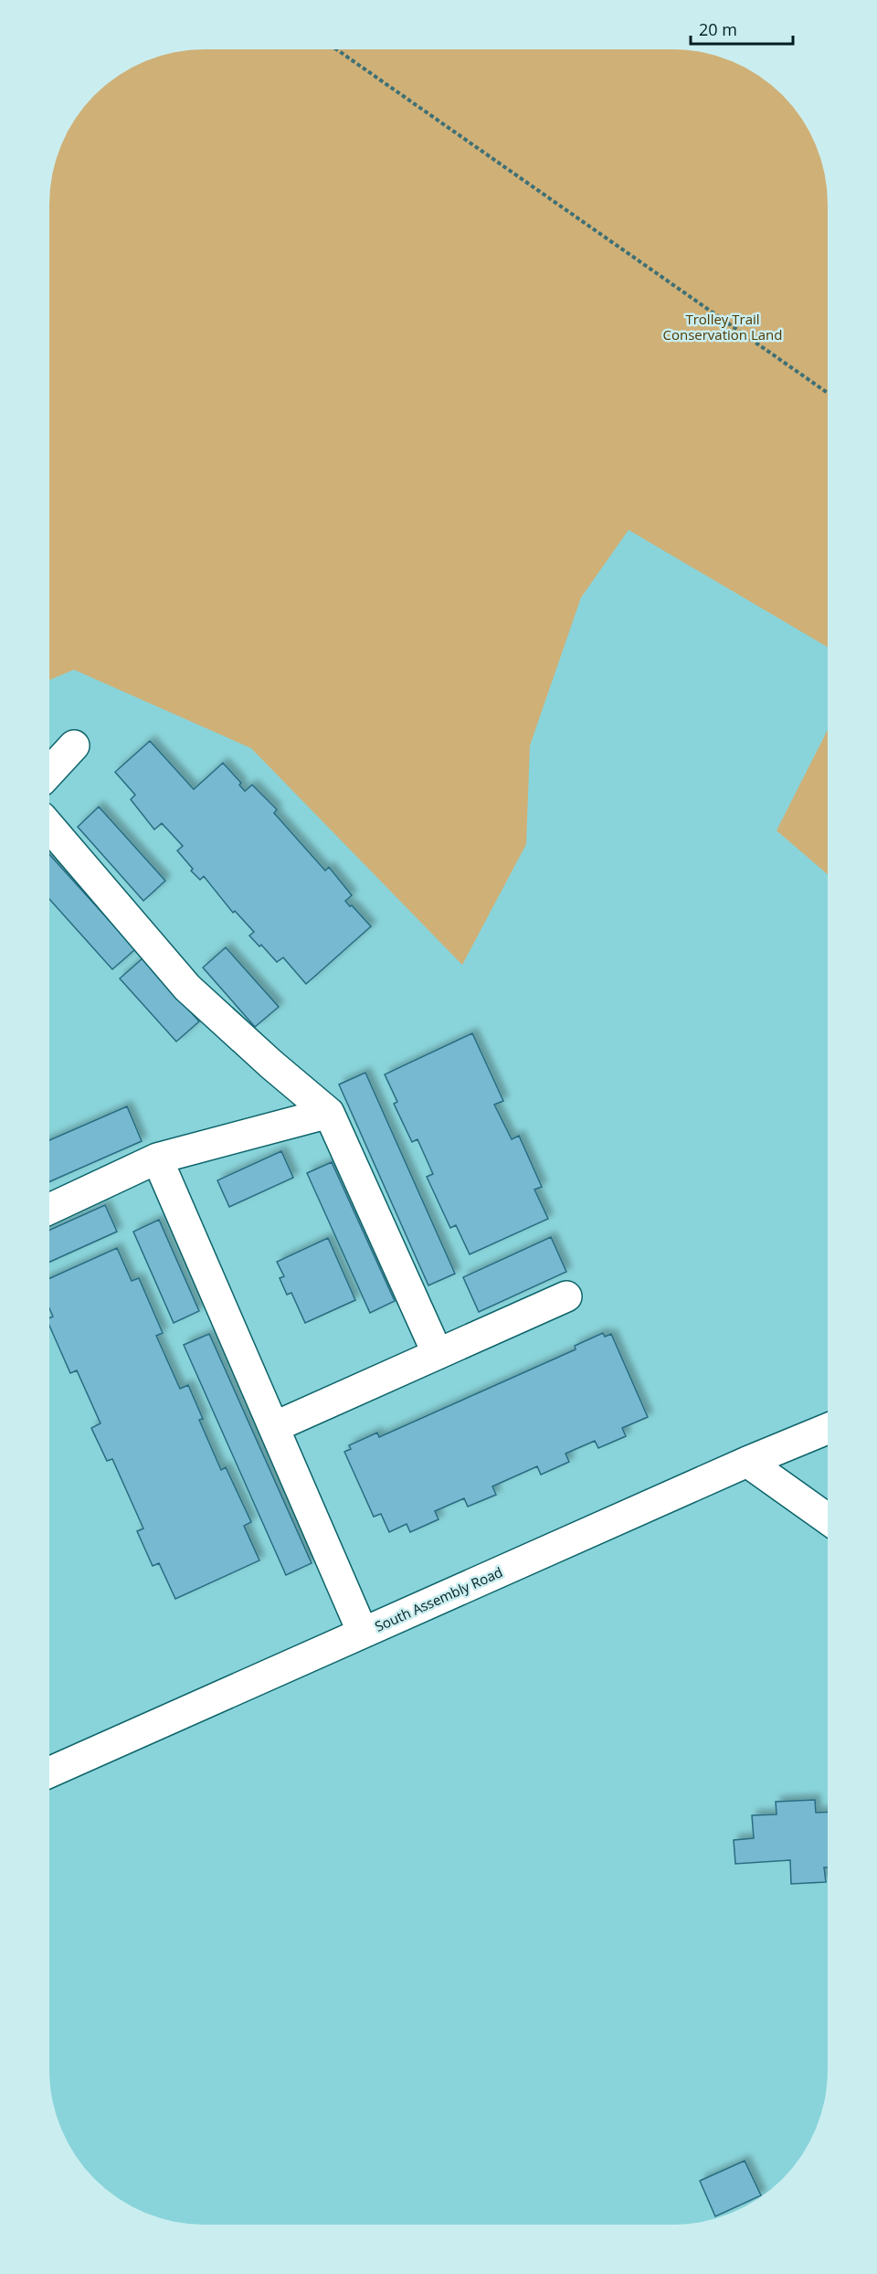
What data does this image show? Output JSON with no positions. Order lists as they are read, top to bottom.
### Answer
{
  "streets": {
    "street": ["South Assembly Road"]
  },
  "parks": ["Trolley Trail Conservation Land"],
  "scale_bar": "20 m"
}
